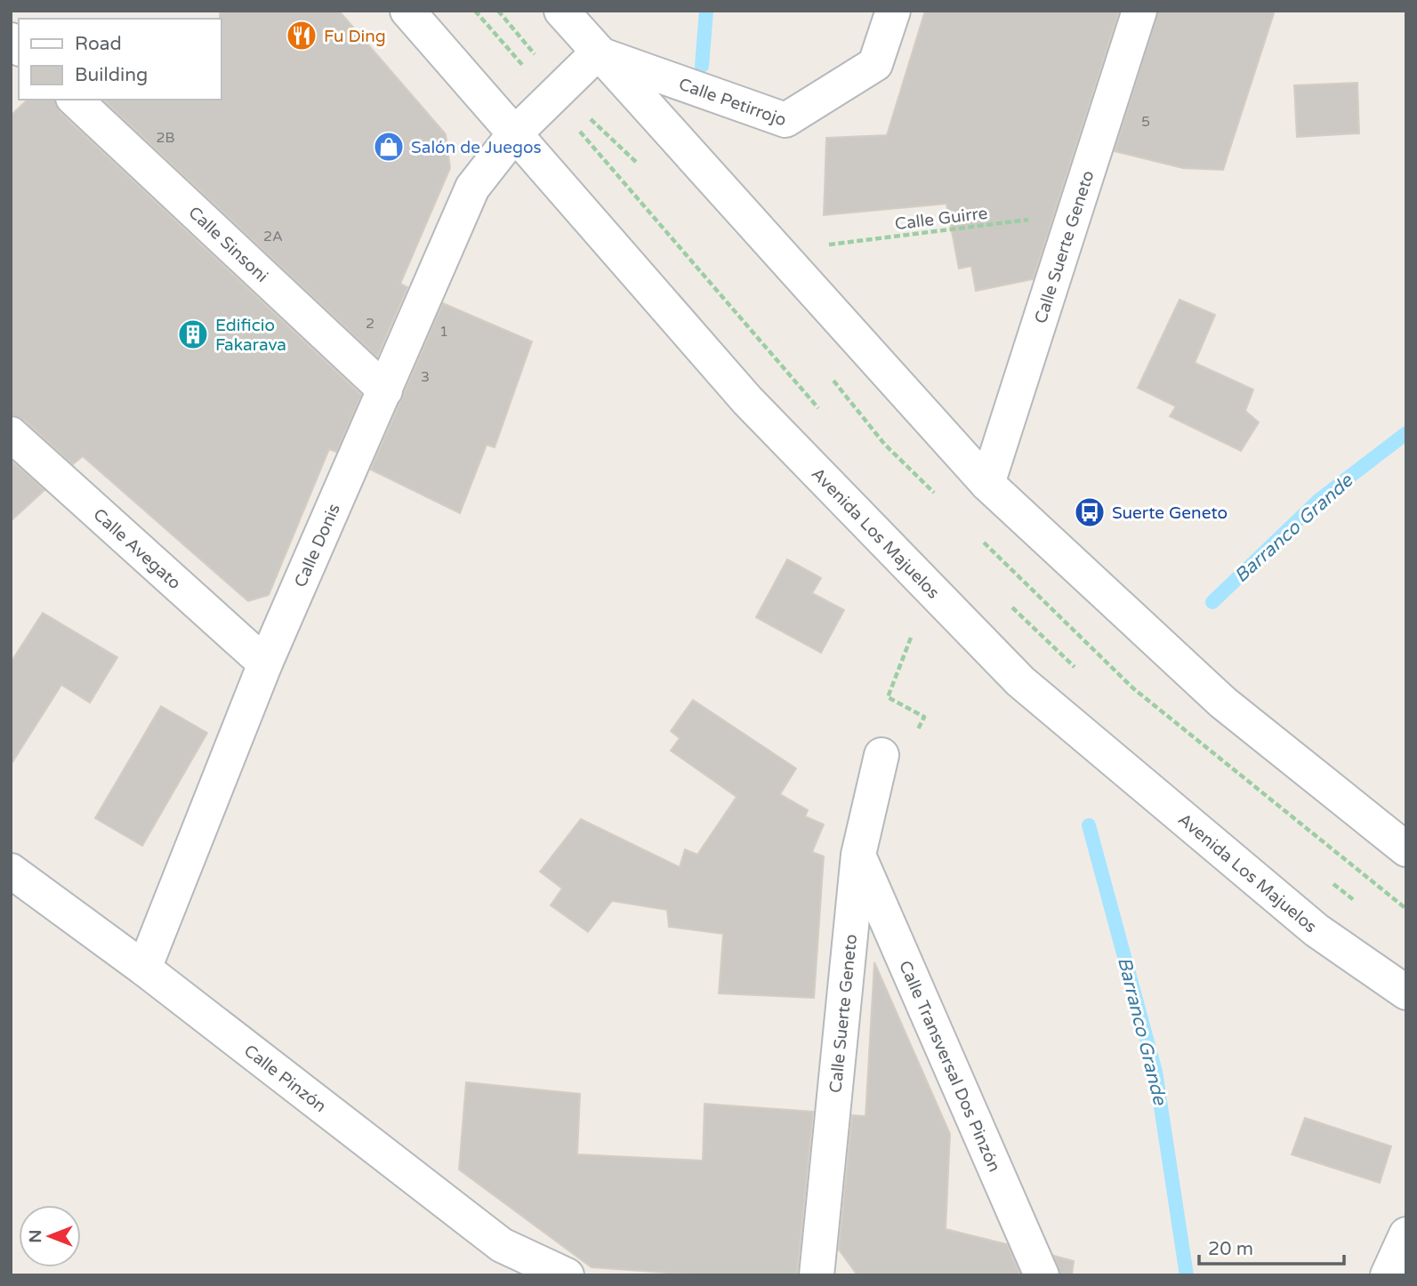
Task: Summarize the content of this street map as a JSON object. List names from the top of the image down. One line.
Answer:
{"streets":{"street":["Calle Petirrojo","Calle Sinsoni","Calle Suerte Geneto","Avenida Los Majuelos","Calle Donis","Calle Avegato","Calle Transversal Dos Pinzón","Calle Pinzón"],"path":["Calle Guirre"]},"crossings":[["Calle Petirrojo","Calle Donis"],["Calle Sinsoni","Calle Donis"],["Calle Suerte Geneto","Calle Transversal Dos Pinzón"],["Avenida Los Majuelos","Calle Donis"],["Calle Donis","Calle Avegato"],["Calle Donis","Calle Pinzón"]],"water":["Barranco Grande"],"places":{"restaurant":["Fu Ding"],"shop":["Salón de Juegos"],"building":["Edificio Fakarava"],"bus stop":["Suerte Geneto"]},"house_numbers":["5","2B","2A","2","1","3"],"legend":["Road","Building"],"scale_bar":"20 m","north":"left"}
